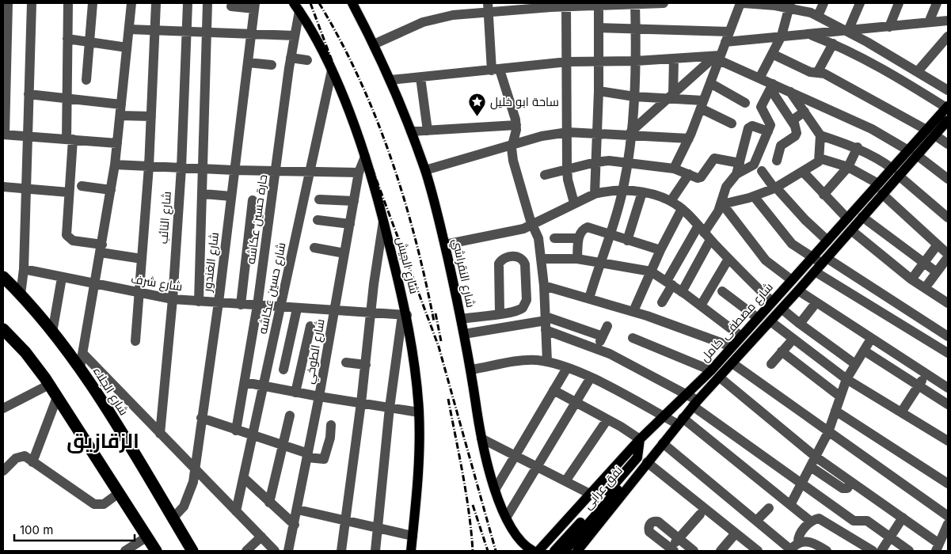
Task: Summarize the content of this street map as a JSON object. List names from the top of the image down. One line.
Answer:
{"streets":{"highway":["شارع الجلاء"],"main road":["شارع الجيش","شارع النقراشي","شارع مصطفى كامل","نفق عرابى"],"street":["شارع النائب","حارة حسين عكاشه","شارع الغندور","شارع شرف","شارع حسين عكاشه","شارع الطوخي"]},"crossings":[["شارع النائب","شارع شرف"],["حارة حسين عكاشه","شارع الجيش"],["حارة حسين عكاشه","شارع شرف"],["شارع الغندور","شارع شرف"],["شارع الغندور","شارع الجلاء"],["شارع الجيش","شارع شرف"],["شارع الجيش","شارع حسين عكاشه"],["شارع الجيش","شارع الطوخي"],["شارع شرف","شارع حسين عكاشه"],["شارع شرف","شارع الطوخي"],["شارع مصطفى كامل","نفق عرابى"]],"districts":["الزقازيق"],"places":{"place":["ساحة ابو خليل"]},"scale_bar":"100 m"}
